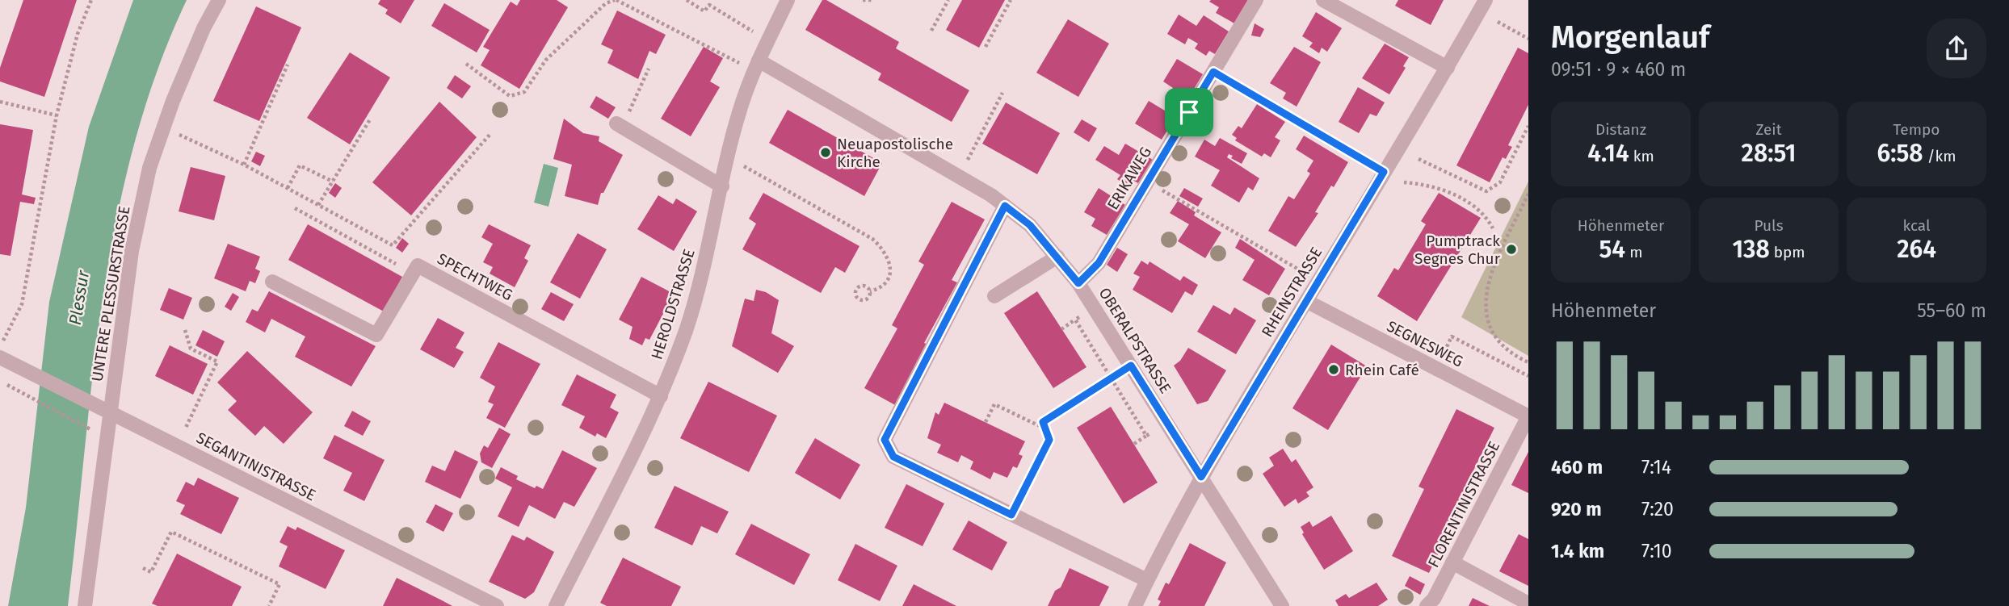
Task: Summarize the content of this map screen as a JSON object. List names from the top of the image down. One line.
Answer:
{"streets":{"street":["ERIKAWEG","SPECHTWEG","RHEINSTRASSE","UNTERE PLESSURSTRASSE","HEROLDSTRASSE","OBERALPSTRASSE","SEGNESWEG","SEGANTINISTRASSE","FLORENTINISTRASSE"]},"crossings":[["ERIKAWEG","OBERALPSTRASSE"],["SPECHTWEG","HEROLDSTRASSE"],["RHEINSTRASSE","OBERALPSTRASSE"],["RHEINSTRASSE","SEGNESWEG"],["UNTERE PLESSURSTRASSE","SEGANTINISTRASSE"],["HEROLDSTRASSE","OBERALPSTRASSE"],["SEGNESWEG","FLORENTINISTRASSE"]],"water":["Plessur"],"places":["Neuapostolische Kirche","Pumptrack Segnes Chur","Rhein Café"],"page":{"heading":["Morgenlauf","09:51 · 9 × 460 m"],"stats":[["Distanz","4.14 km"],["Zeit","28:51"],["Tempo","6:58 /km"],["Höhenmeter","54 m"],["Puls","138 bpm"],["kcal","264"]],"chart":["Höhenmeter","55–60 m"],"list":[{"name":"460 m","note":"7:14"},{"name":"920 m","note":"7:20"},{"name":"1.4 km","note":"7:10"}]}}
